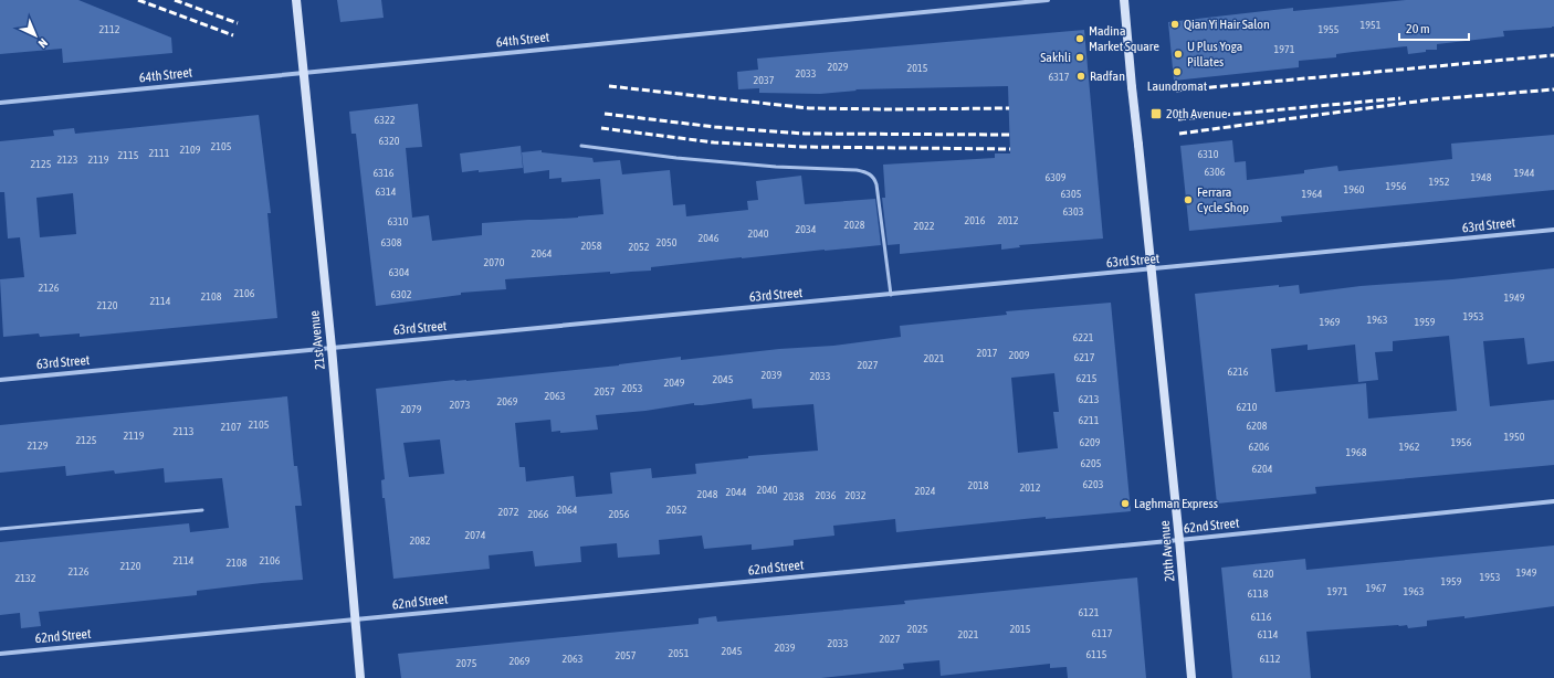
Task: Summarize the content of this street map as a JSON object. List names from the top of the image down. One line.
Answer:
{"streets":{"street":["64th Street","63rd Street","21st Avenue","62nd Street","20th Avenue"]},"crossings":[["64th Street","21st Avenue"],["63rd Street","21st Avenue"],["63rd Street","20th Avenue"],["21st Avenue","62nd Street"],["62nd Street","20th Avenue"]],"places":{"other":["Qian Yi Hair Salon","Madina Market Square","U Plus Yoga Pillates","Sakhli","Laundromat","Radfan","Ferrara Cycle Shop","Laghman Express"],"transit":["20th Avenue"]},"house_numbers":["1951","2112","1955","1971","2029","2015","2033","6317","2037","6322","6320","2105","2109","2111","6310","2115","2123","2119","2125","6306","6316","1944","6309","1948","1952","1956","1960","6314","6305","1964","6303","2016","2012","6310","2028","2022","2034","2040","2046","6308","2050","2058","2052","2064","2070","6304","2126","2106","6302","2108","1949","2114","2120","1953","1963","1969","1959","6221","2017","2009","6217","2021","2027","6216","2039","2033","6215","2045","2049","2053","2057","2063","6213","2069","2073","6210","2079","6211","2105","6208","2107","2113","2119","1950","2125","6209","1956","2129","6206","1962","1968","6205","6204","6203","2018","2012","2040","2024","2044","2048","2036","2032","2038","2064","2052","2072","2066","2056","2074","2082","2114","2106","2108","2120","2126","1949","6120","1953","2132","1959","1967","1971","1963","6118","6121","6116","2025","2015","6117","2021","6114","2027","2033","2039","2045","2051","6115","2057","2063","6112","2069","2075"],"scale_bar":"20 m","north":"bottom right"}
